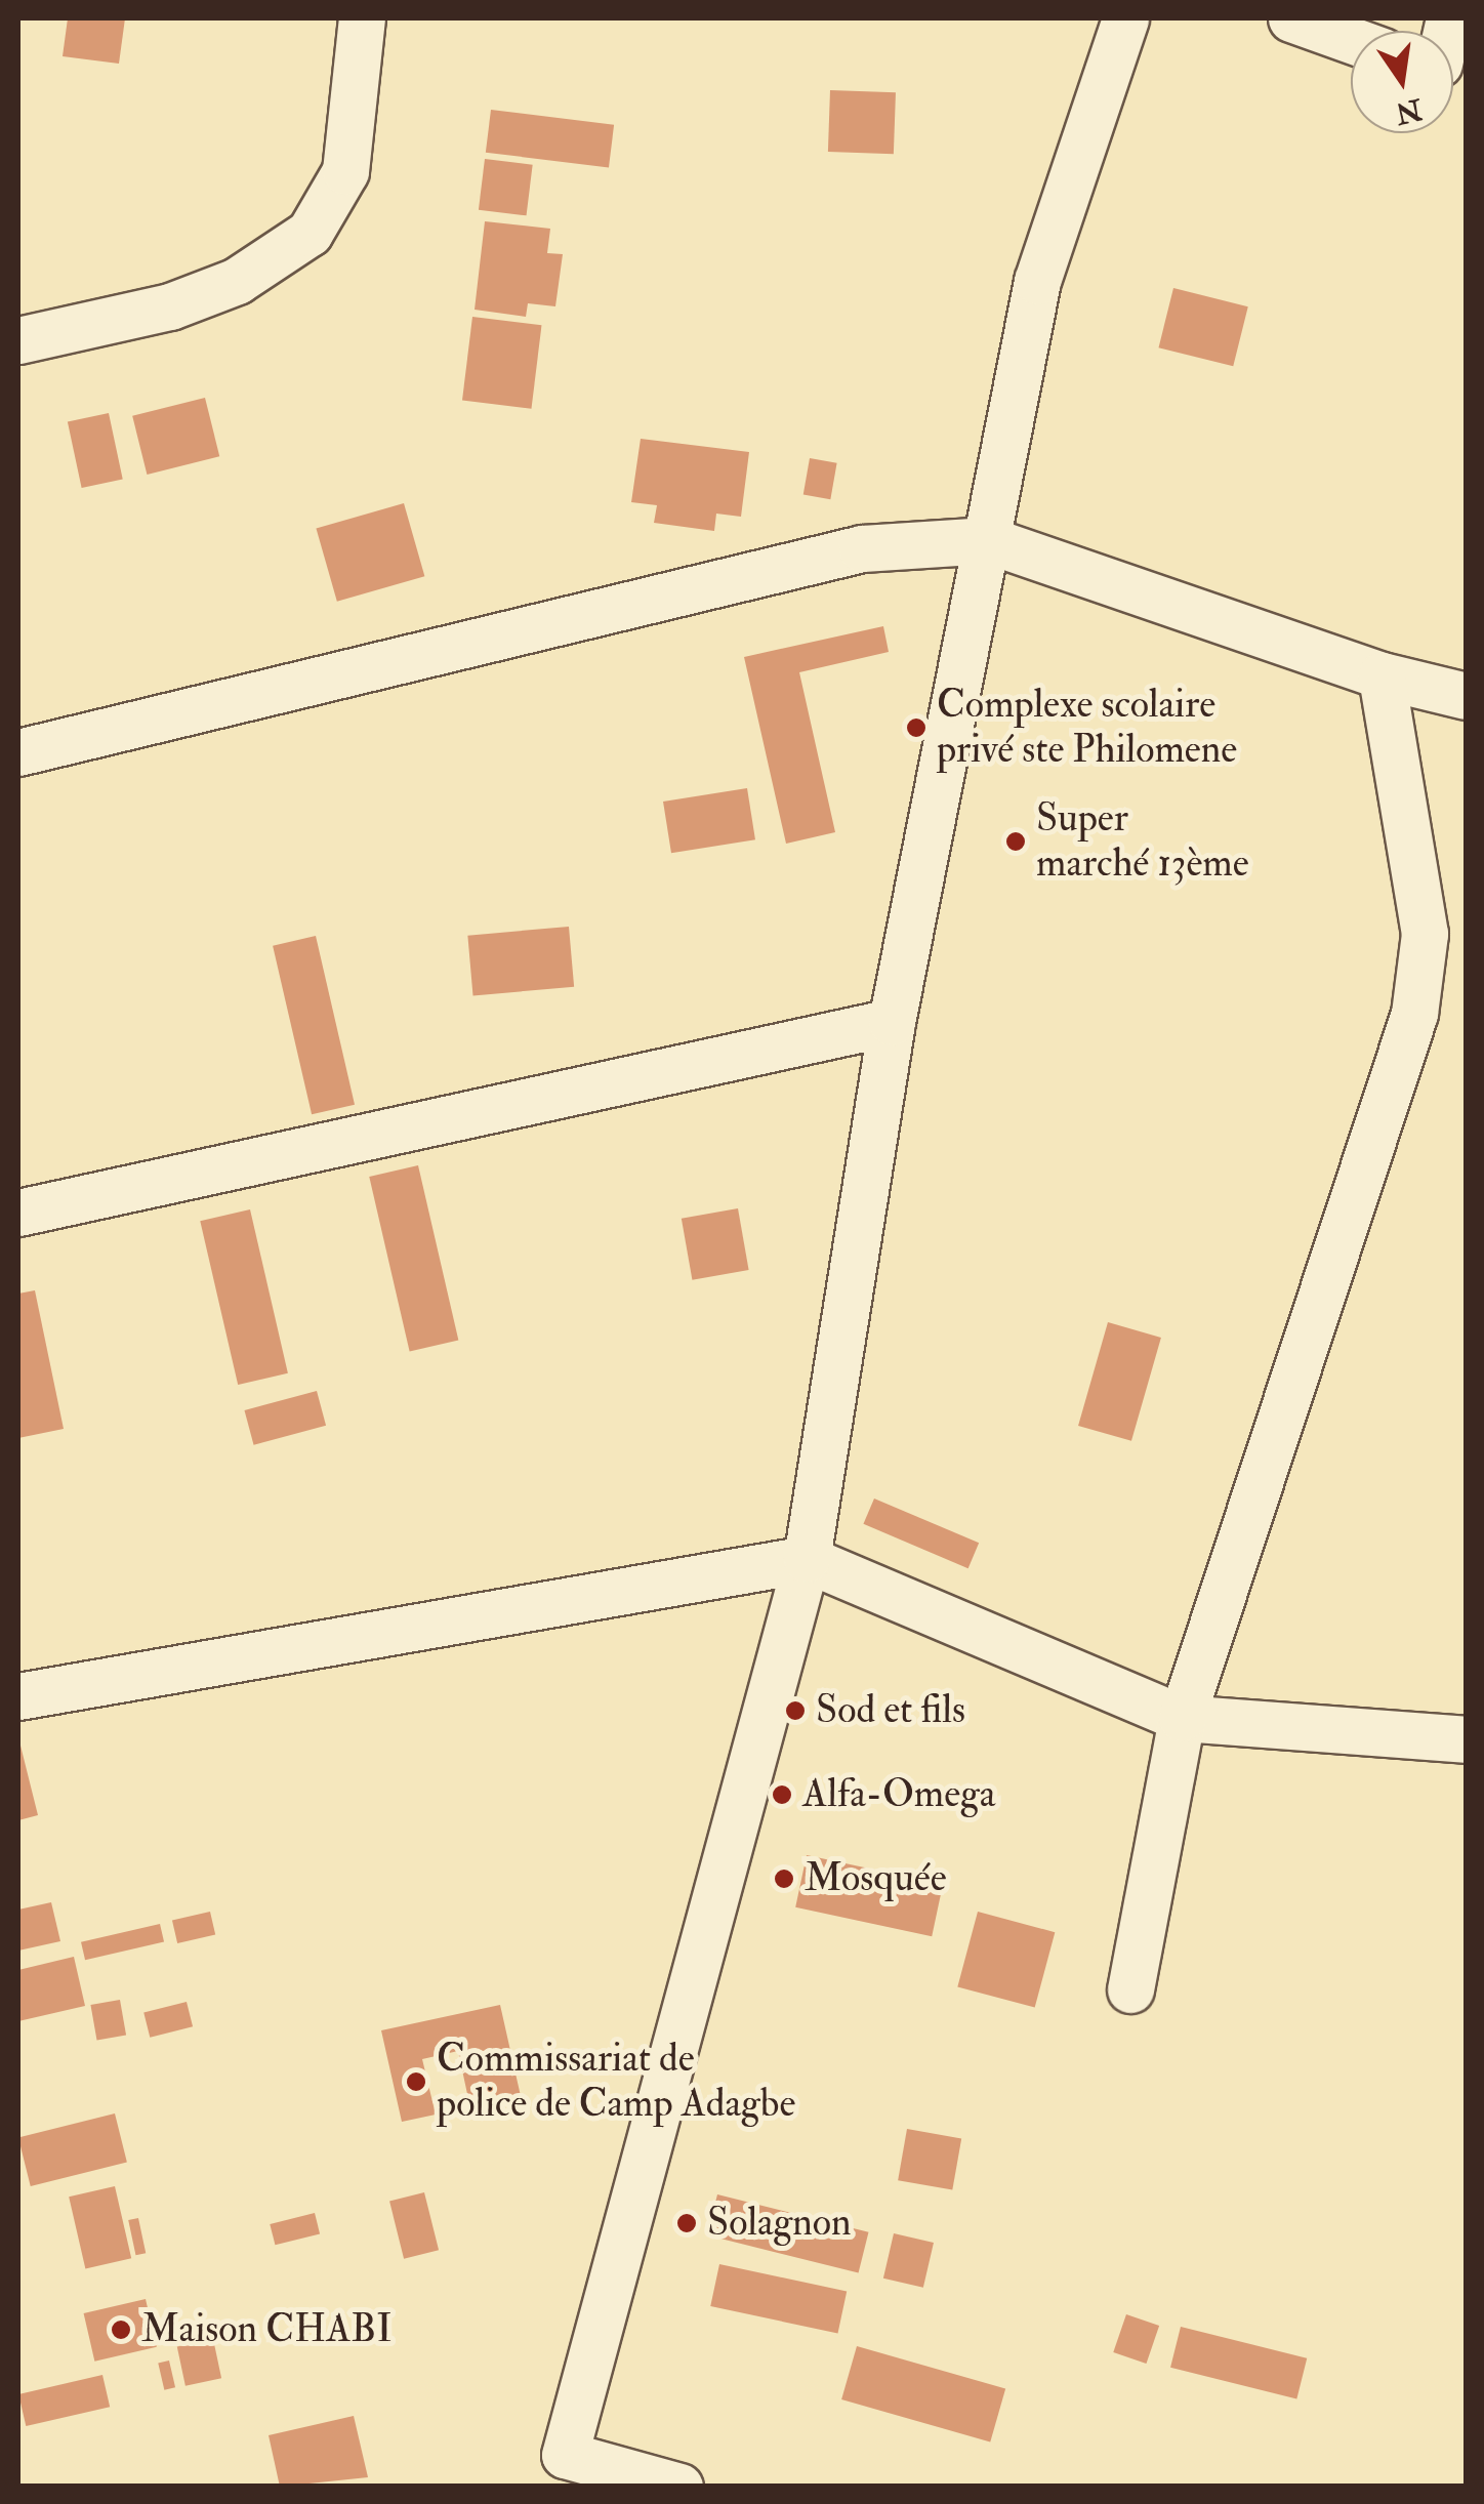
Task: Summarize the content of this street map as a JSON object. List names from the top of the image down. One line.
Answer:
{"places":["Complexe scolaire privé ste Philomene","Super marché 13ème","Sod et fils","Alfa-Omega","Mosquée","Commissariat de police de Camp Adagbe","Solagnon","Maison CHABI"],"north":"bottom"}
